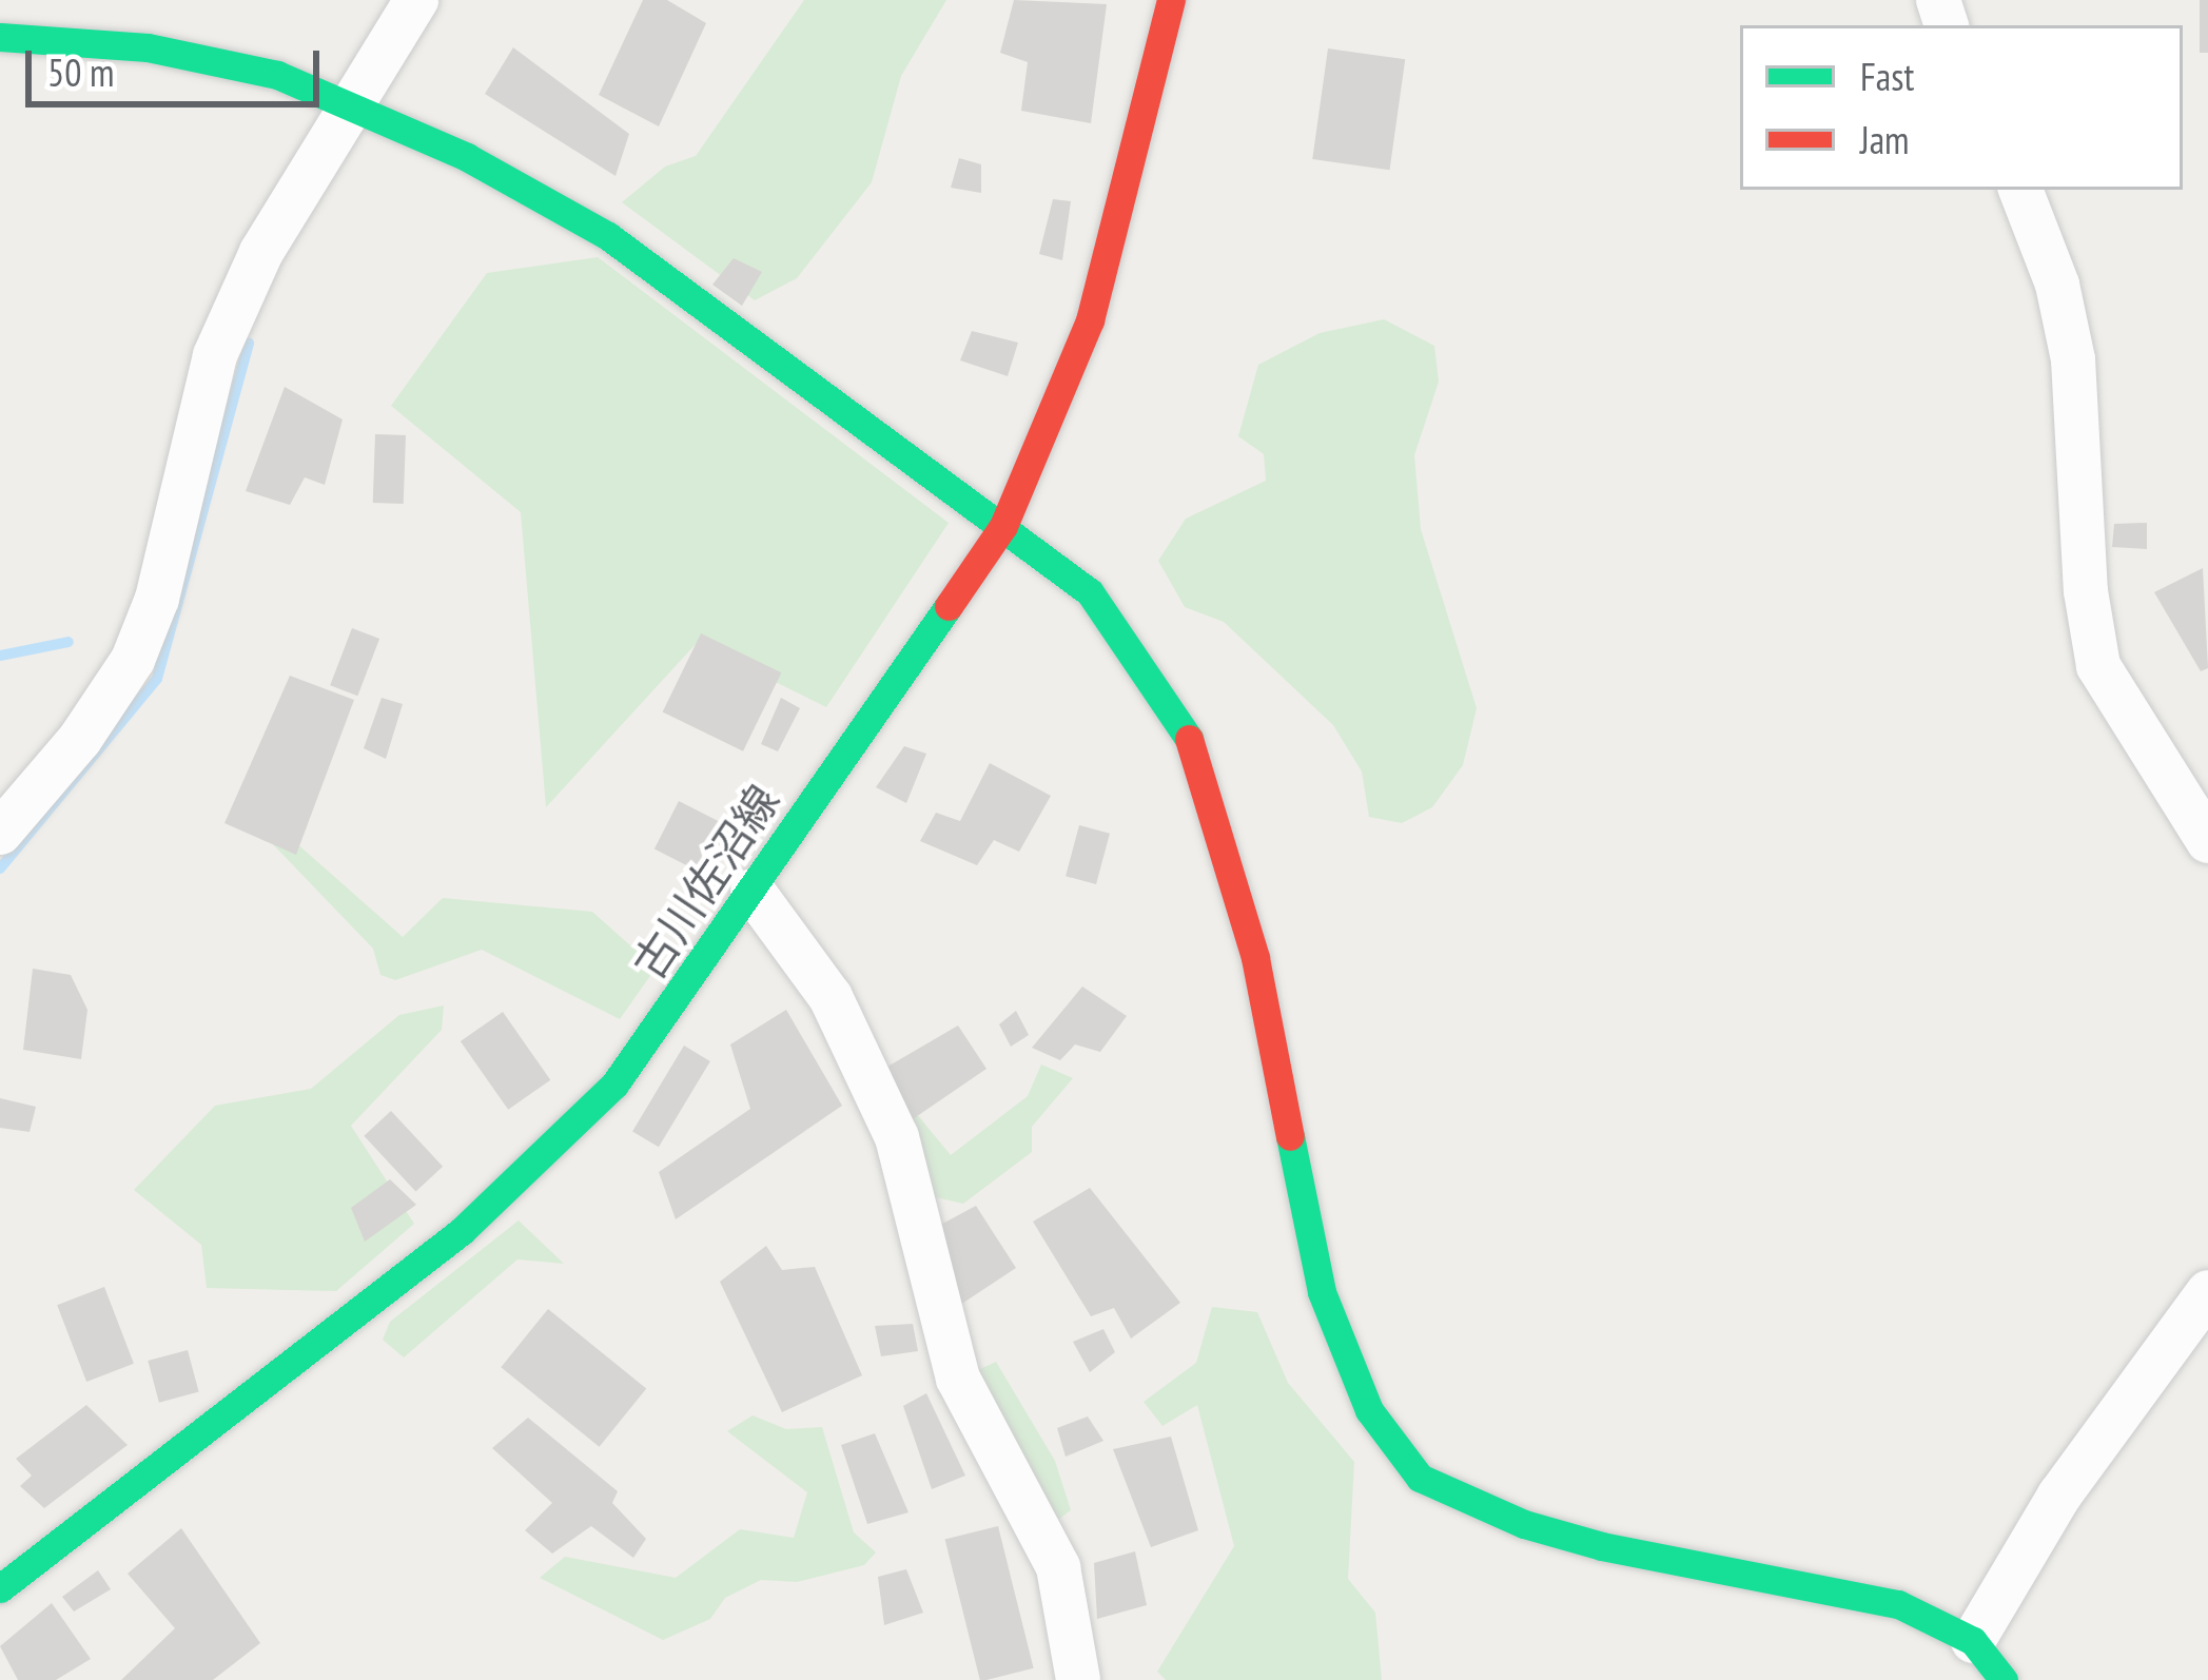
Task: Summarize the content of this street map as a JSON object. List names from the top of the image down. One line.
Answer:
{"streets":{"street":["古川佐沼線"]},"legend":["Fast","Jam"],"scale_bar":"50 m"}
